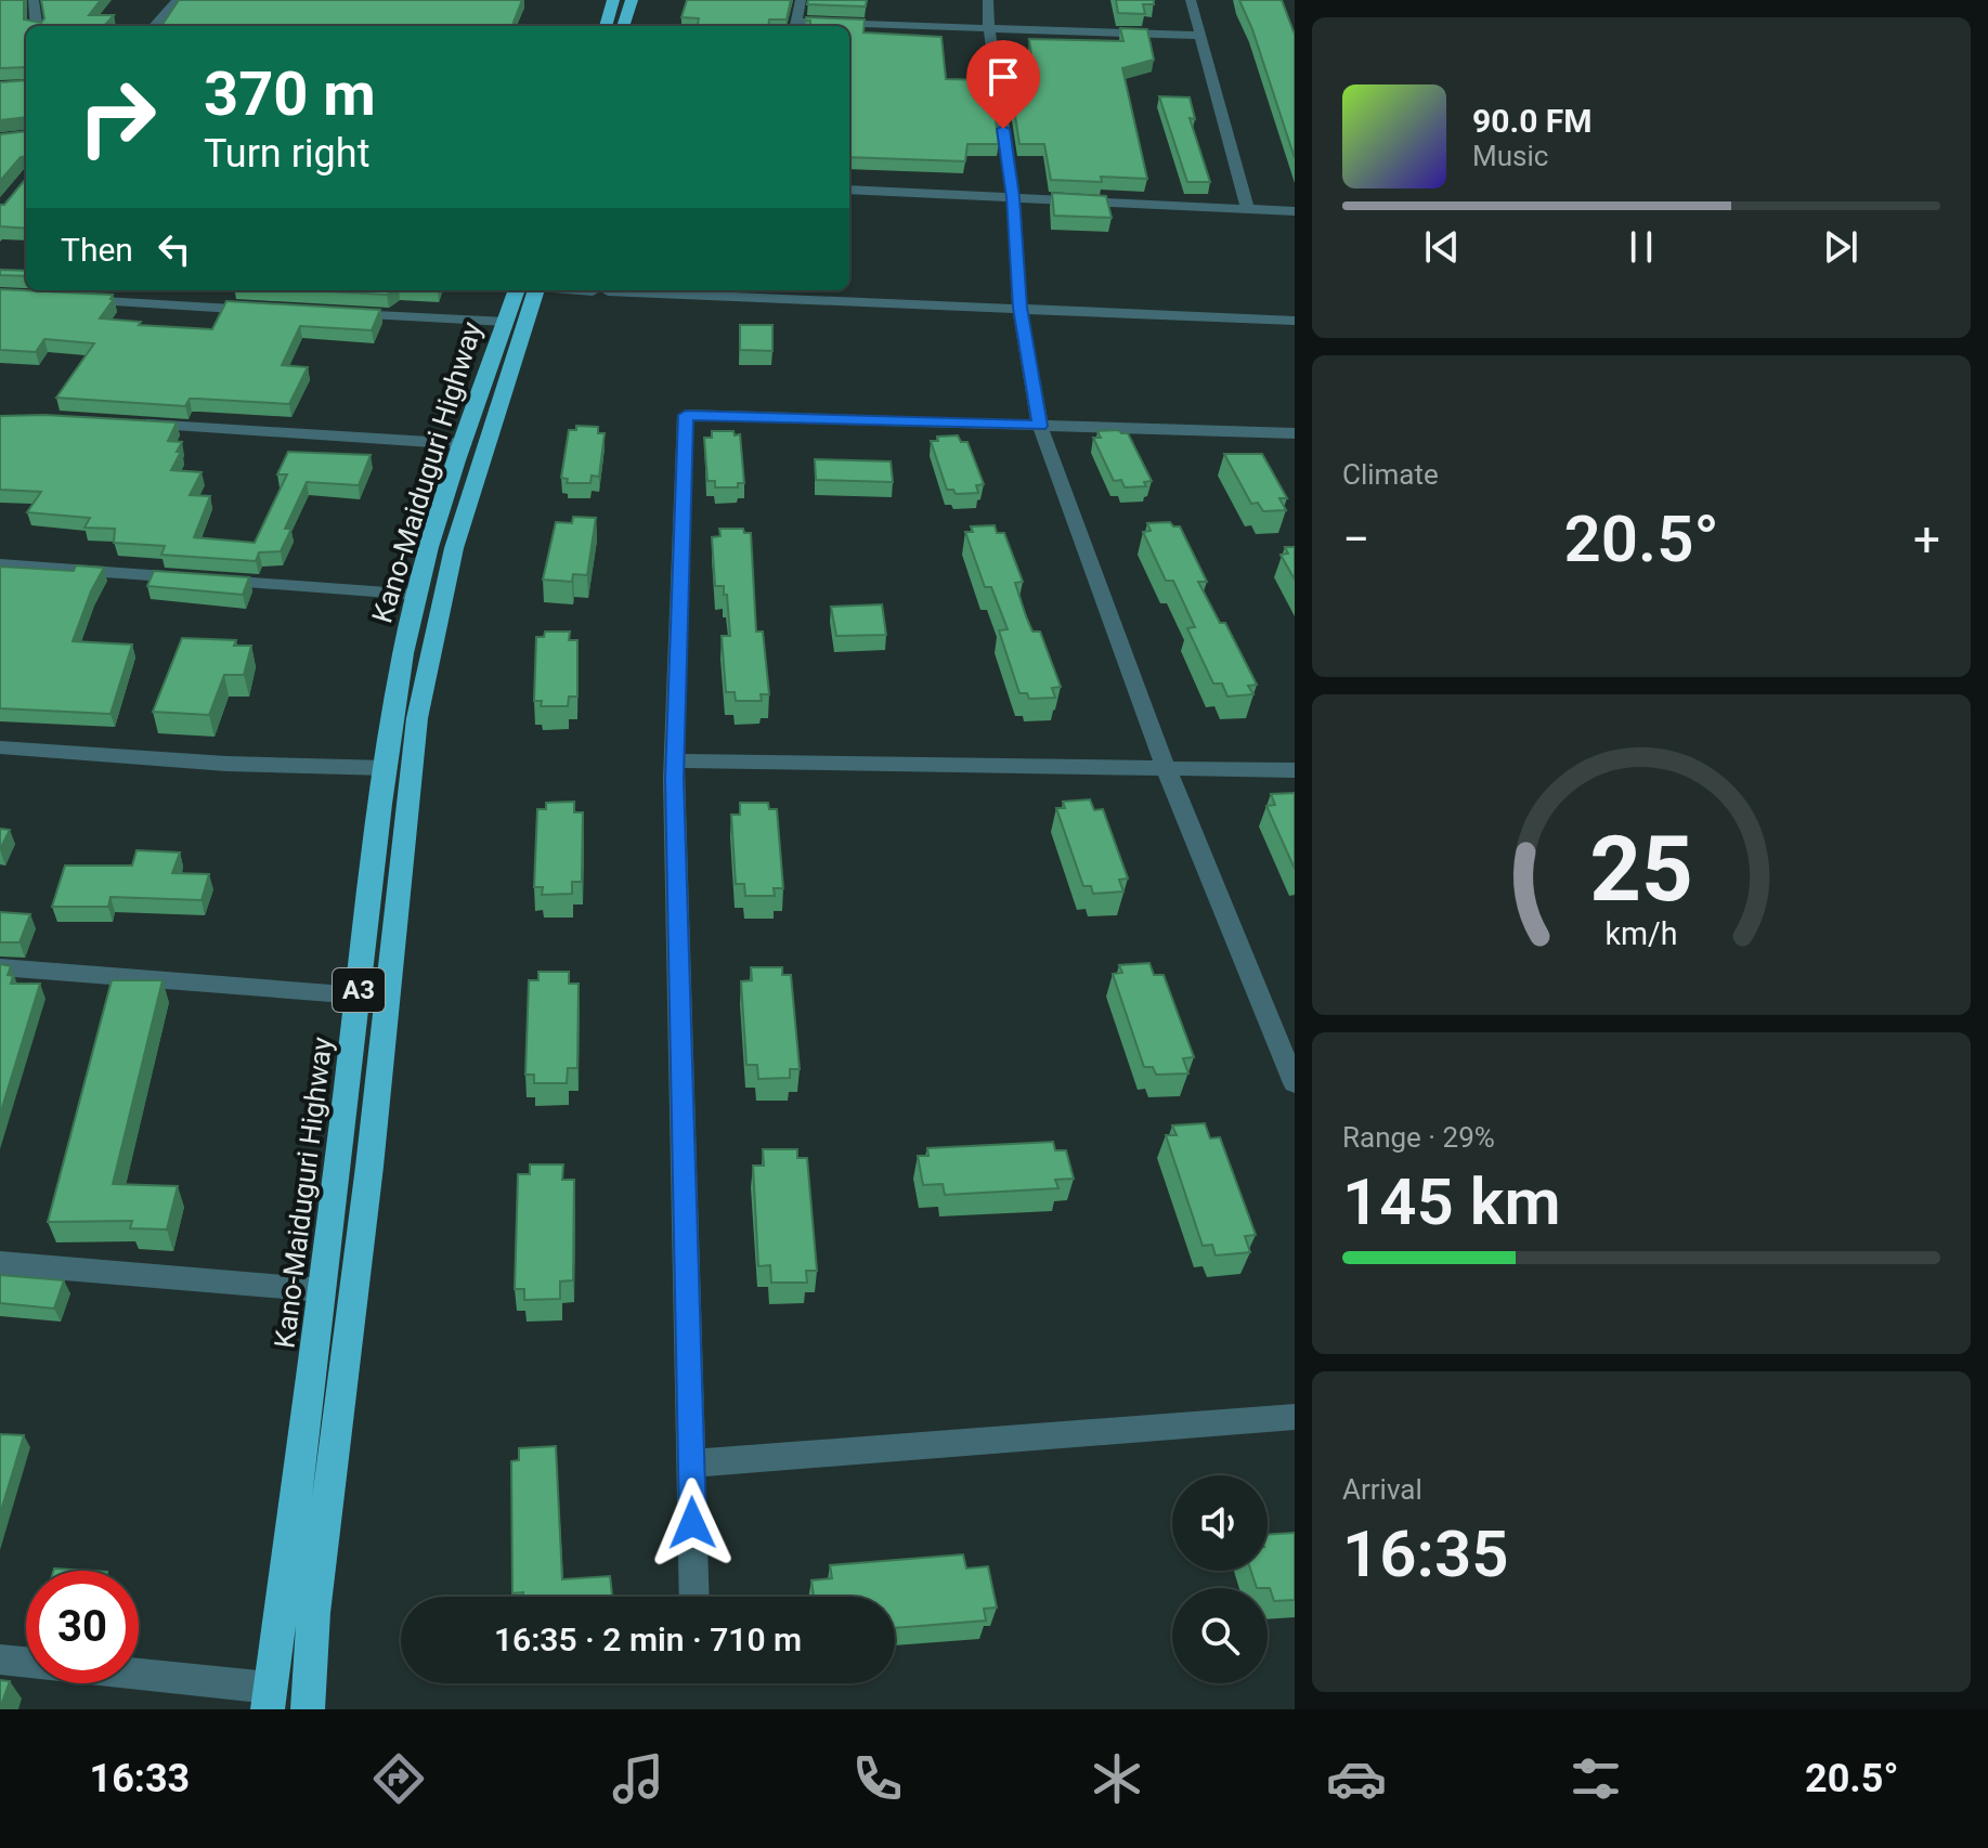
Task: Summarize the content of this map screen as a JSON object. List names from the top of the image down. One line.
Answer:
{"streets":{"highway":["Kano-Maiduguri Highway","A3"]},"page":{"turn":["370 m","Turn right"],"song":["90.0 FM","Music"],"then":"Then","tile":["Climate",["Range · 29%","145 km"],["Arrival","16:35"]],"heat":["−","20.5°","+"],"limit":"30","trip":"16:35 · 2 min · 710 m","tabs":["16:33","20.5°"],"gauge":["25","km/h"]}}
